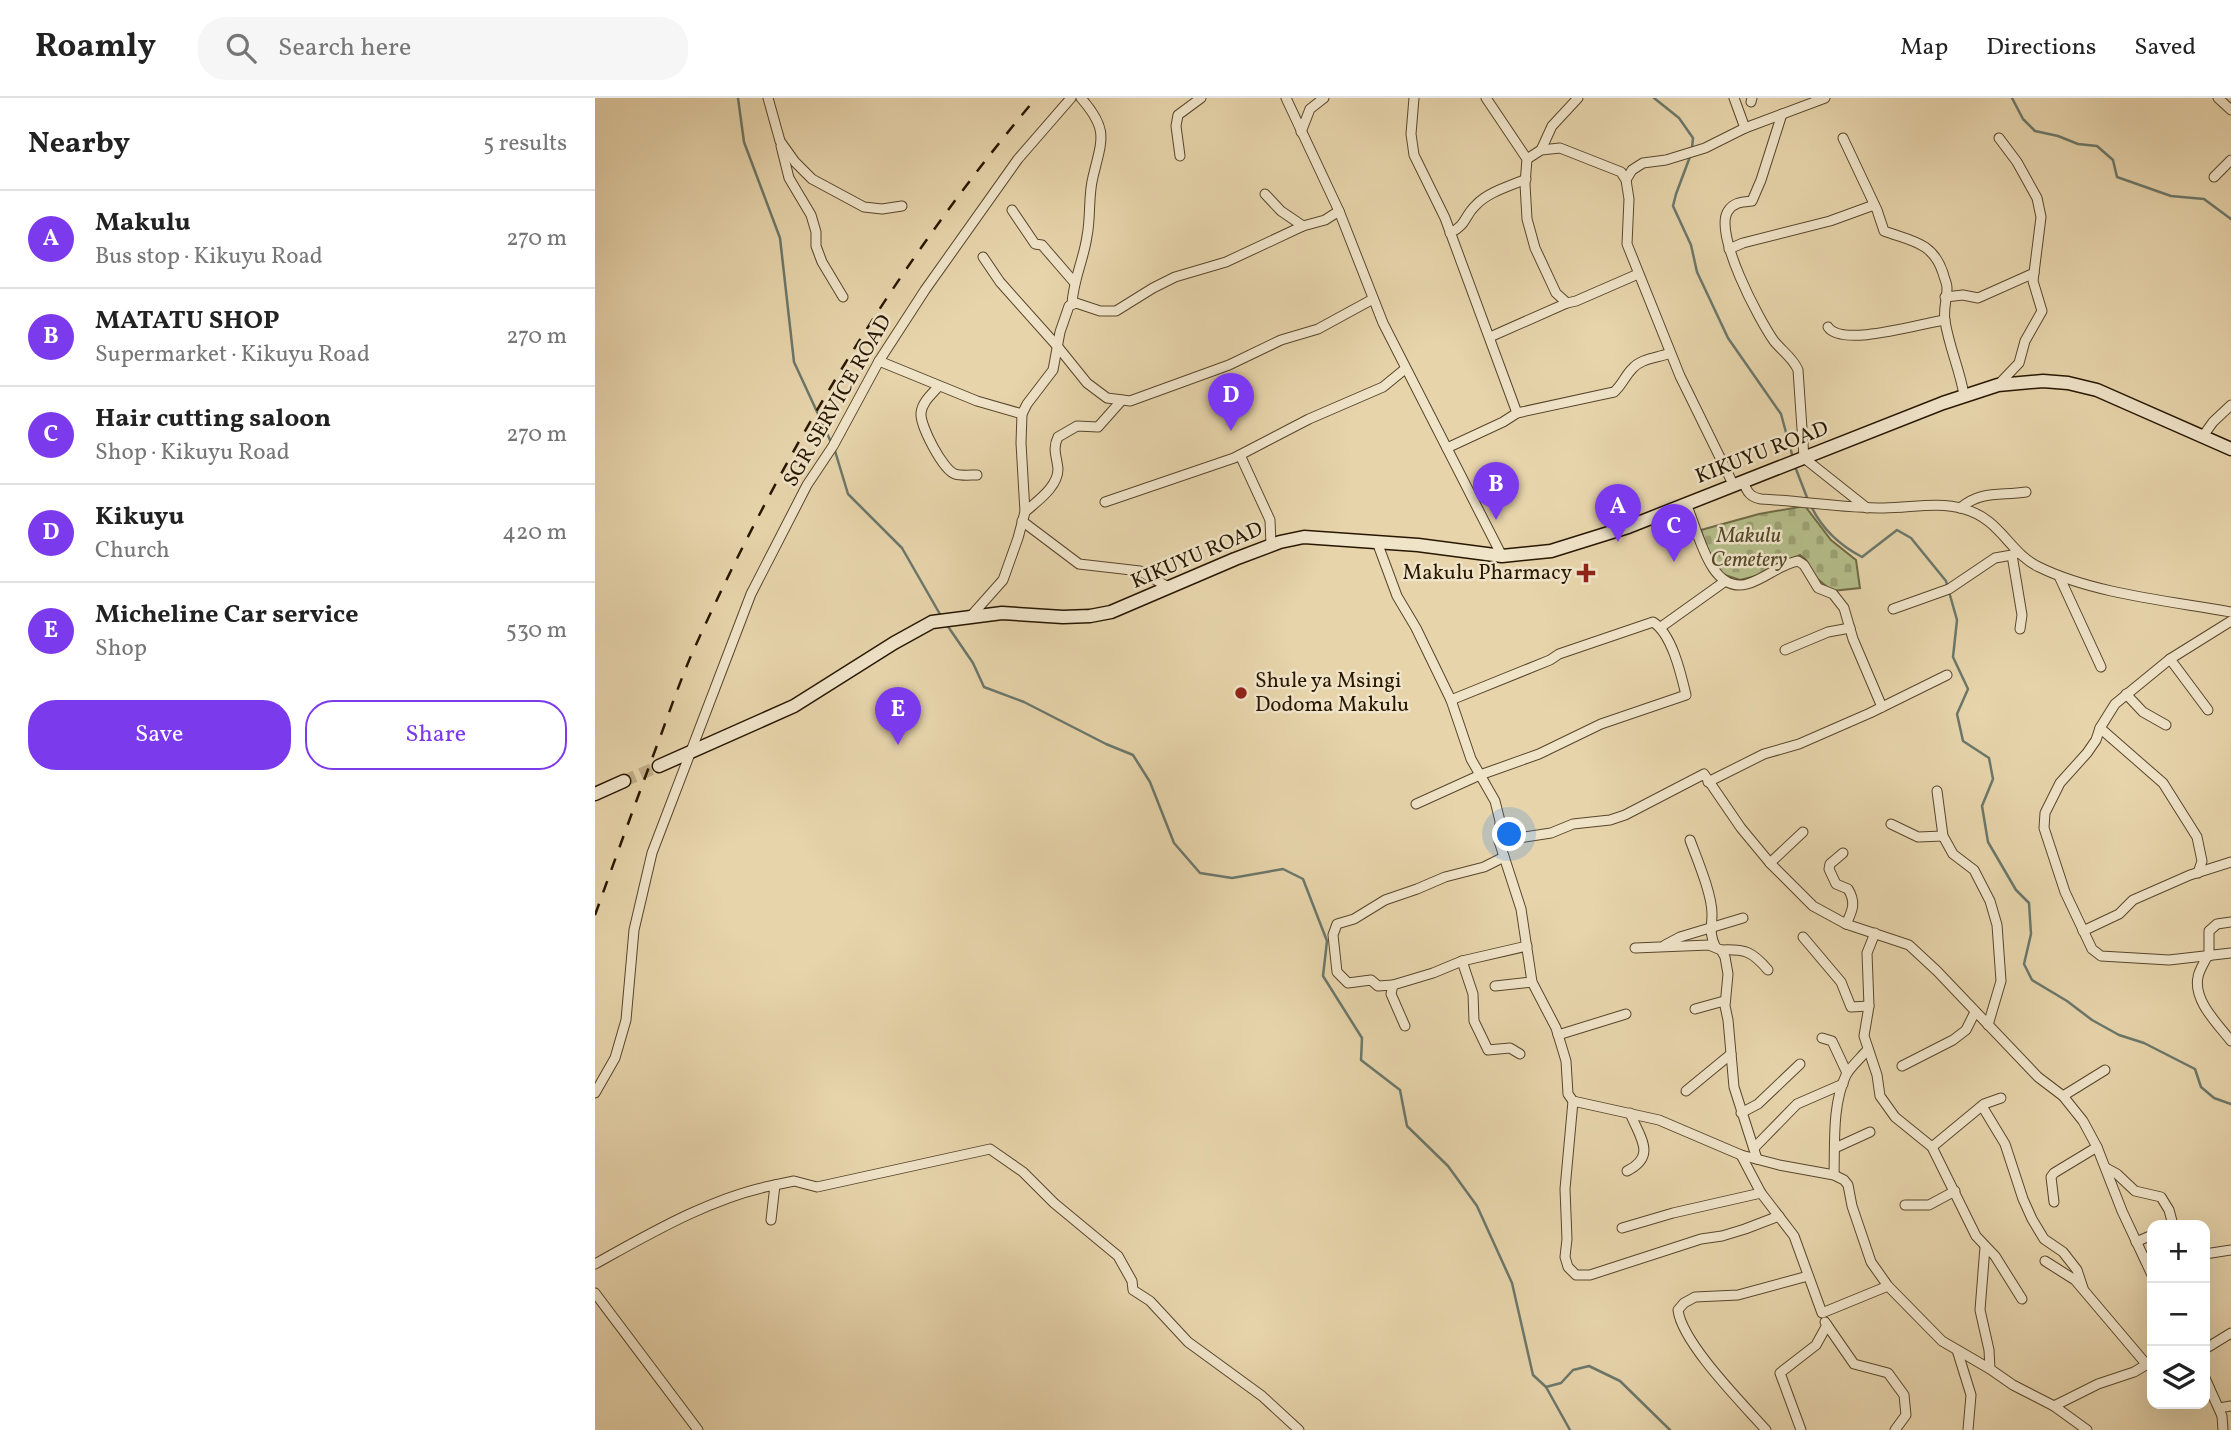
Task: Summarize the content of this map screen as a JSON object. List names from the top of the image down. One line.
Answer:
{"streets":{"main road":["KIKUYU ROAD"],"street":["SGR SERVICE ROAD"]},"crossings":[["SGR SERVICE ROAD","KIKUYU ROAD"]],"parks":["Makulu Cemetery"],"places":{"health":["Makulu Pharmacy"],"other":["Shule ya Msingi Dodoma Makulu"]},"page":{"header":"Roamly","search":"Search here","nav":["Map","Directions","Saved"],"heading":["Nearby","5 results"],"list":[{"mark":"A","name":"Makulu","note":"Bus stop · Kikuyu Road","value":"270 m"},{"mark":"B","name":"MATATU SHOP","note":"Supermarket · Kikuyu Road","value":"270 m"},{"mark":"C","name":"Hair cutting saloon","note":"Shop · Kikuyu Road","value":"270 m"},{"mark":"D","name":"Kikuyu","note":"Church","value":"420 m"},{"mark":"E","name":"Micheline Car service","note":"Shop","value":"530 m"}],"pins":["D","B","A","C","E"],"buttons":["Save","Share"],"map_buttons":["+","−"]}}
